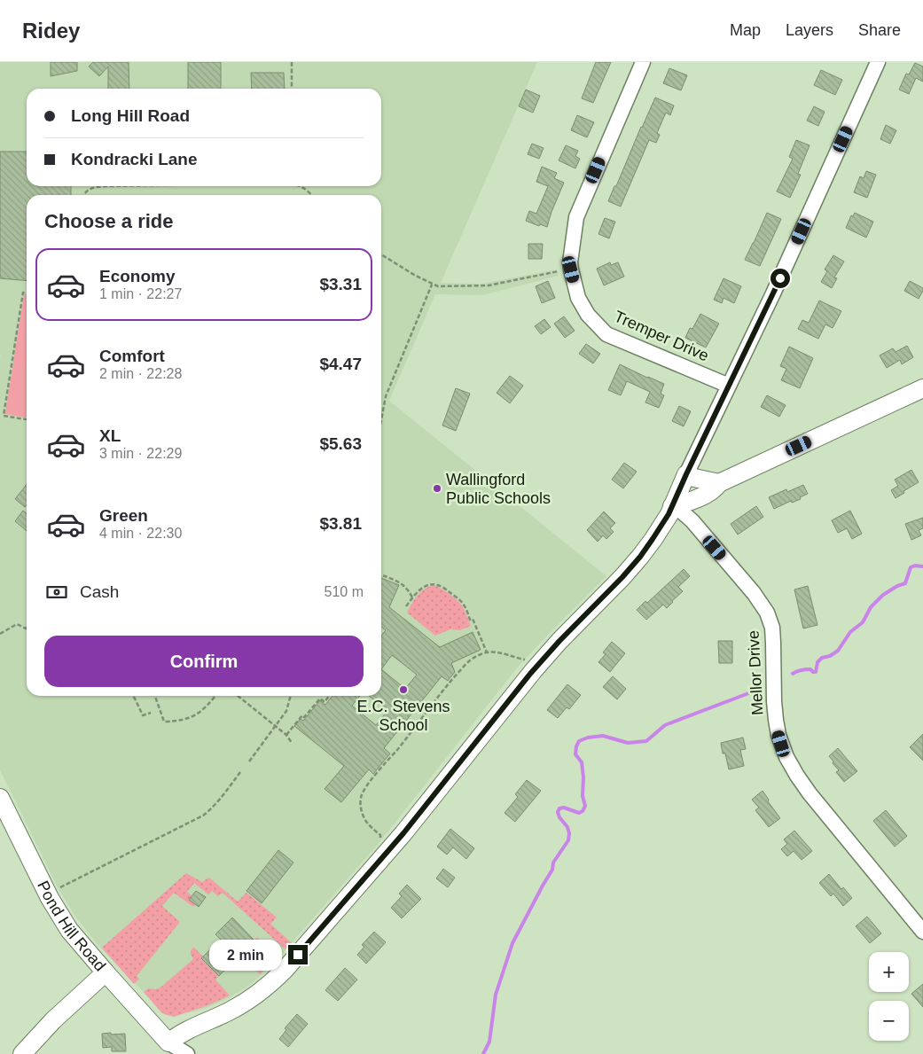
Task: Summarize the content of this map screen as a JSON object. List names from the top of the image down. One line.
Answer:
{"streets":{"main road":["Pond Hill Road"],"street":["Tremper Drive","Mellor Drive"]},"places":["Wallingford Public Schools","E.C. Stevens School"],"page":{"header":"Ridey","nav":["Map","Layers","Share"],"banner":["Long Hill Road","Kondracki Lane"],"heading":"Choose a ride","list":[{"name":"Economy","note":"1 min · 22:27","value":"$3.31"},{"name":"Comfort","note":"2 min · 22:28","value":"$4.47"},{"name":"XL","note":"3 min · 22:29","value":"$5.63"},{"name":"Green","note":"4 min · 22:30","value":"$3.81"}],"pay":["Cash","510 m"],"buttons":"Confirm","bubble":"2 min","map_buttons":["+","−"]}}
